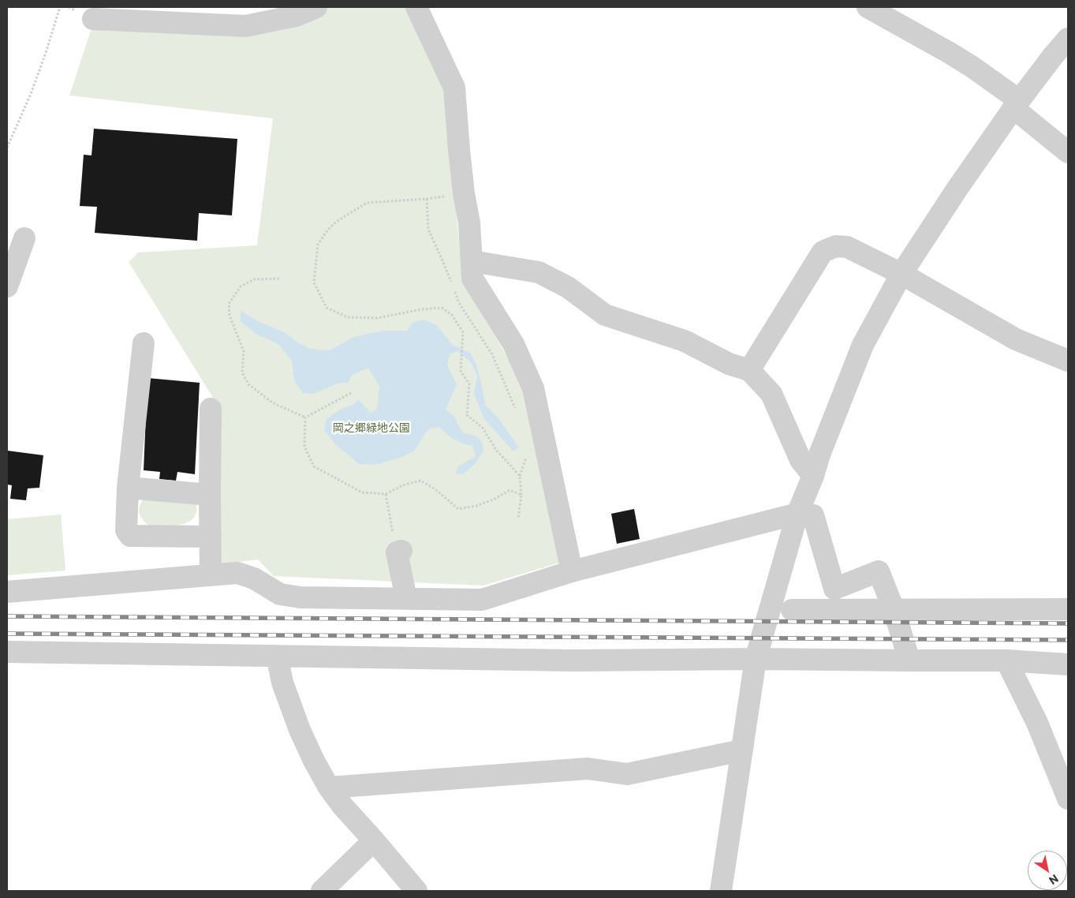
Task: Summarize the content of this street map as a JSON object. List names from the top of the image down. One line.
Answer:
{"parks":["岡之郷緑地公園"],"north":"bottom right"}
